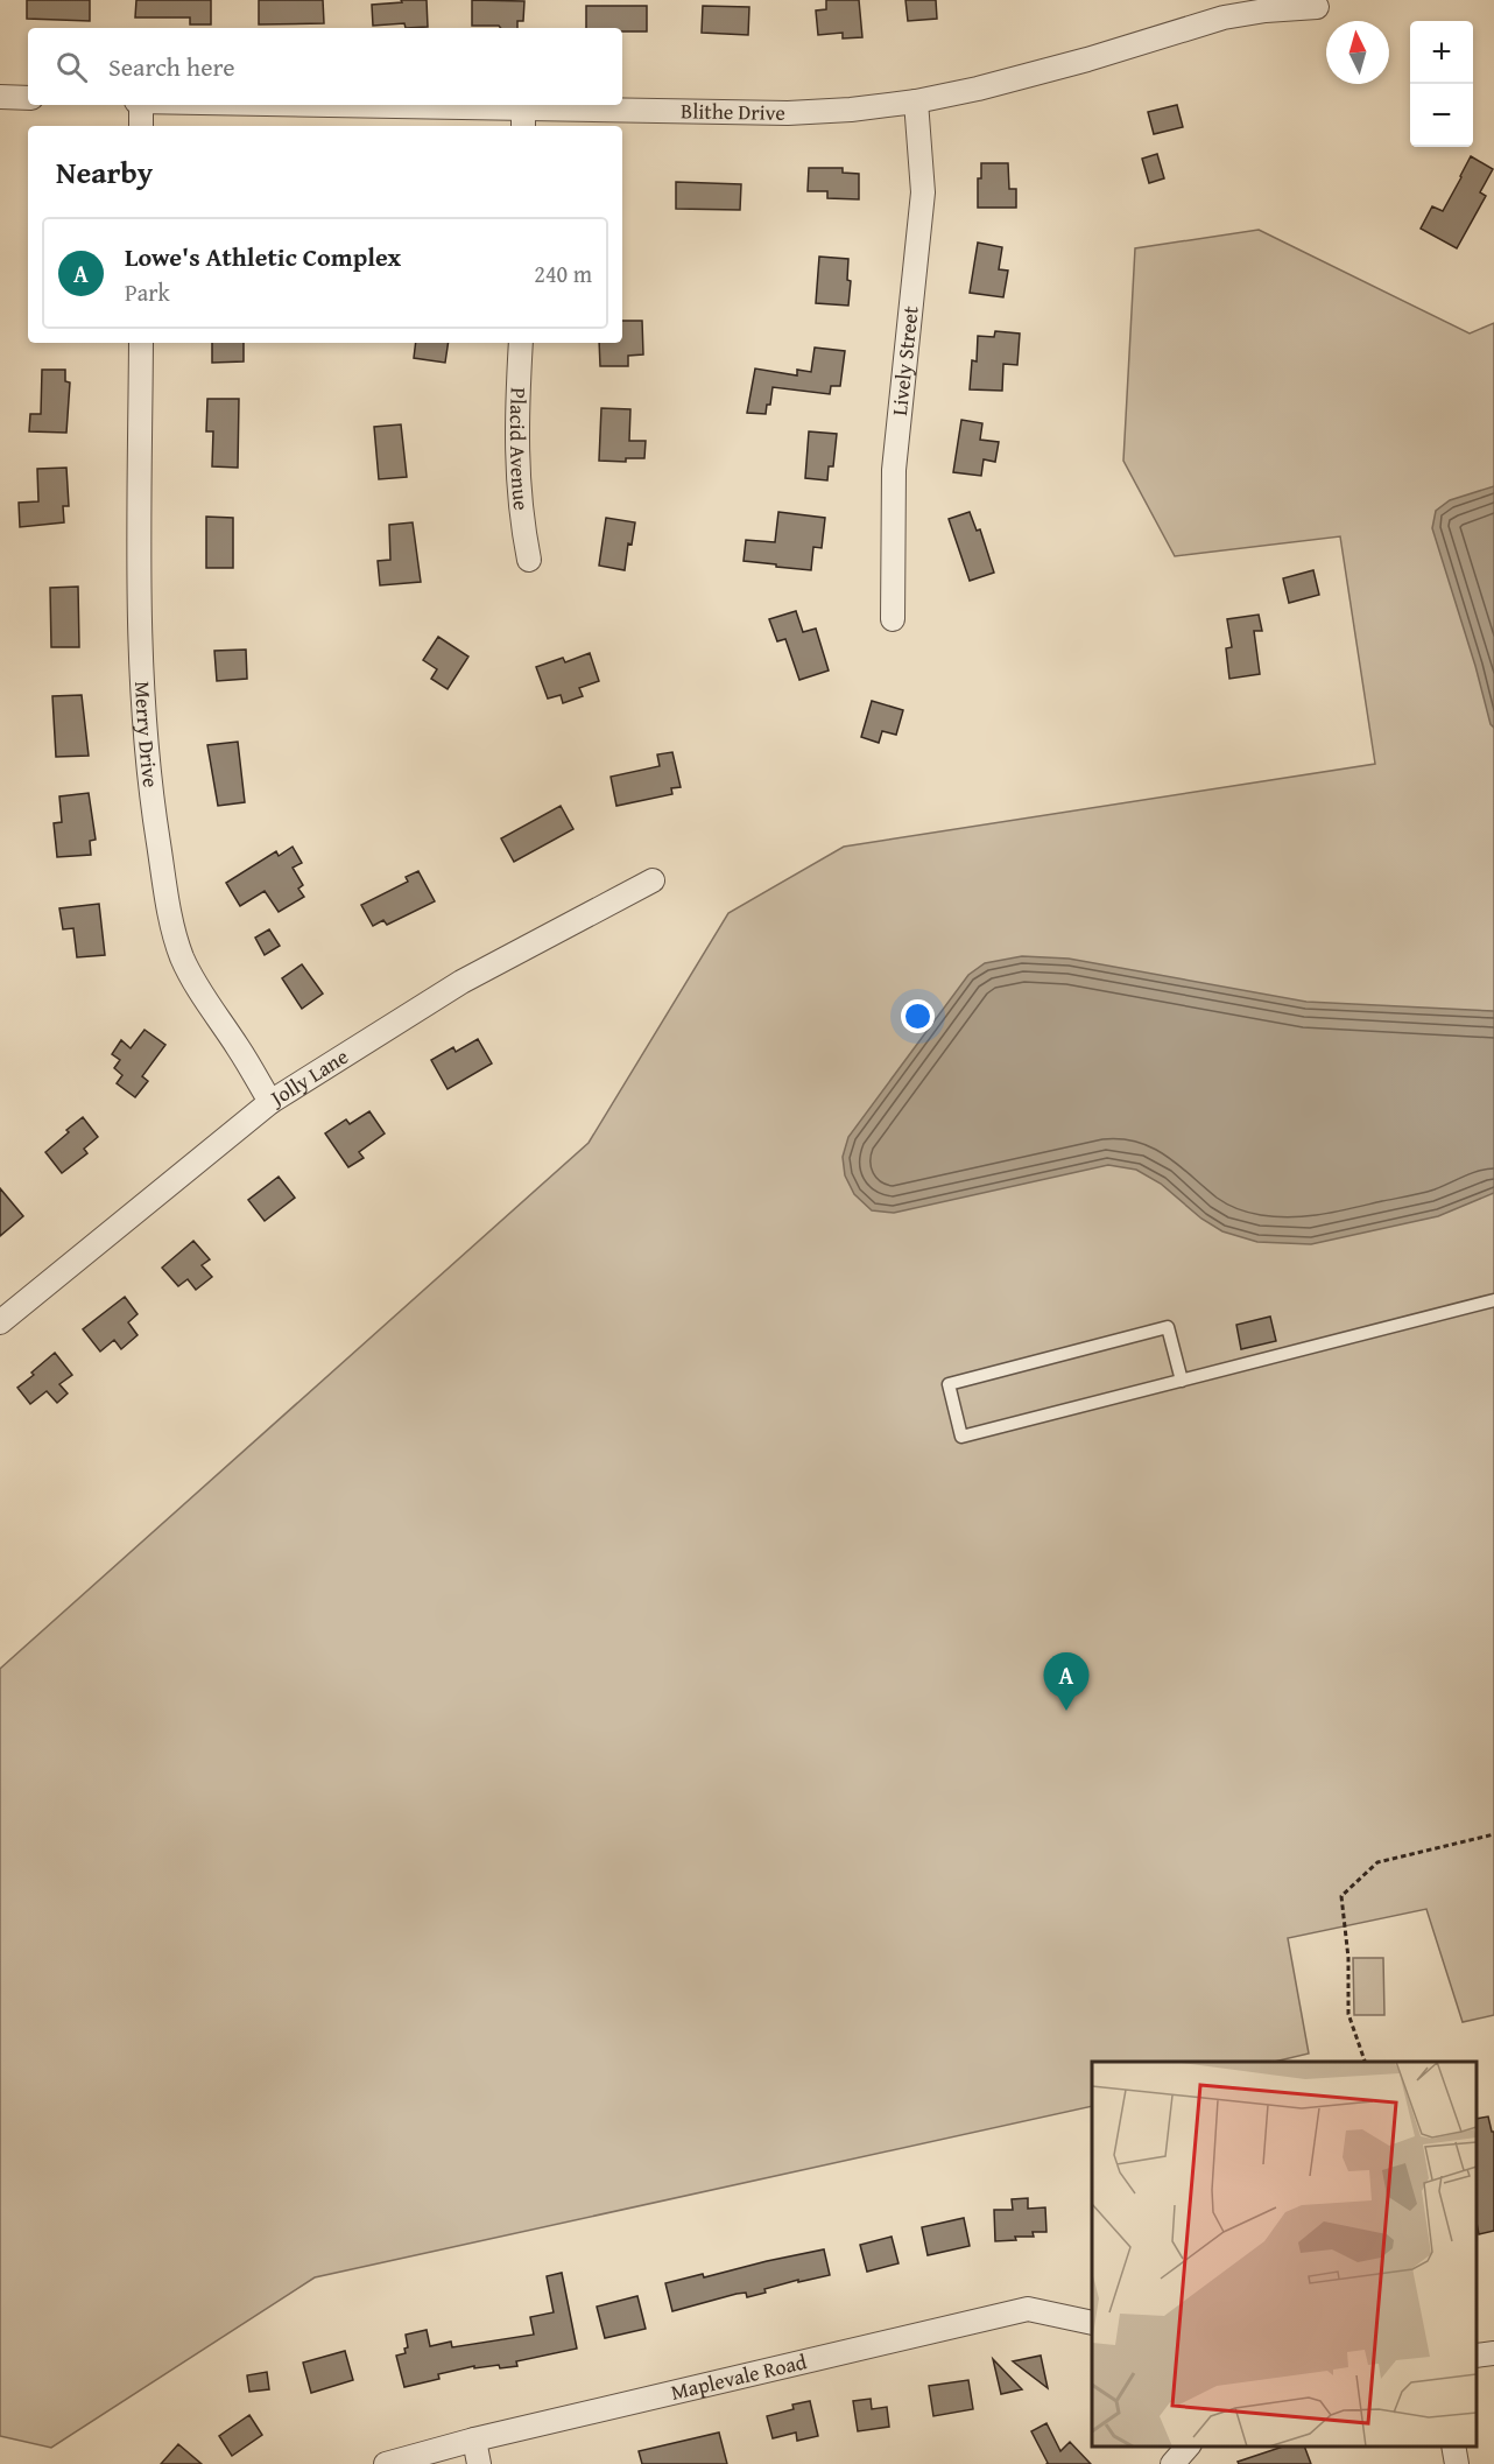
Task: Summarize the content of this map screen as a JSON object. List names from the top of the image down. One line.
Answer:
{"streets":{"street":["Blithe Drive","Lively Street","Placid Avenue","Merry Drive","Jolly Lane","Maplevale Road"]},"crossings":[["Blithe Drive","Lively Street"],["Merry Drive","Jolly Lane"]],"north":"top","page":{"map_buttons":["+","−"],"search":"Search here","heading":"Nearby","list":[{"mark":"A","name":"Lowe's Athletic Complex","note":"Park","value":"240 m"}],"pins":"A"}}
